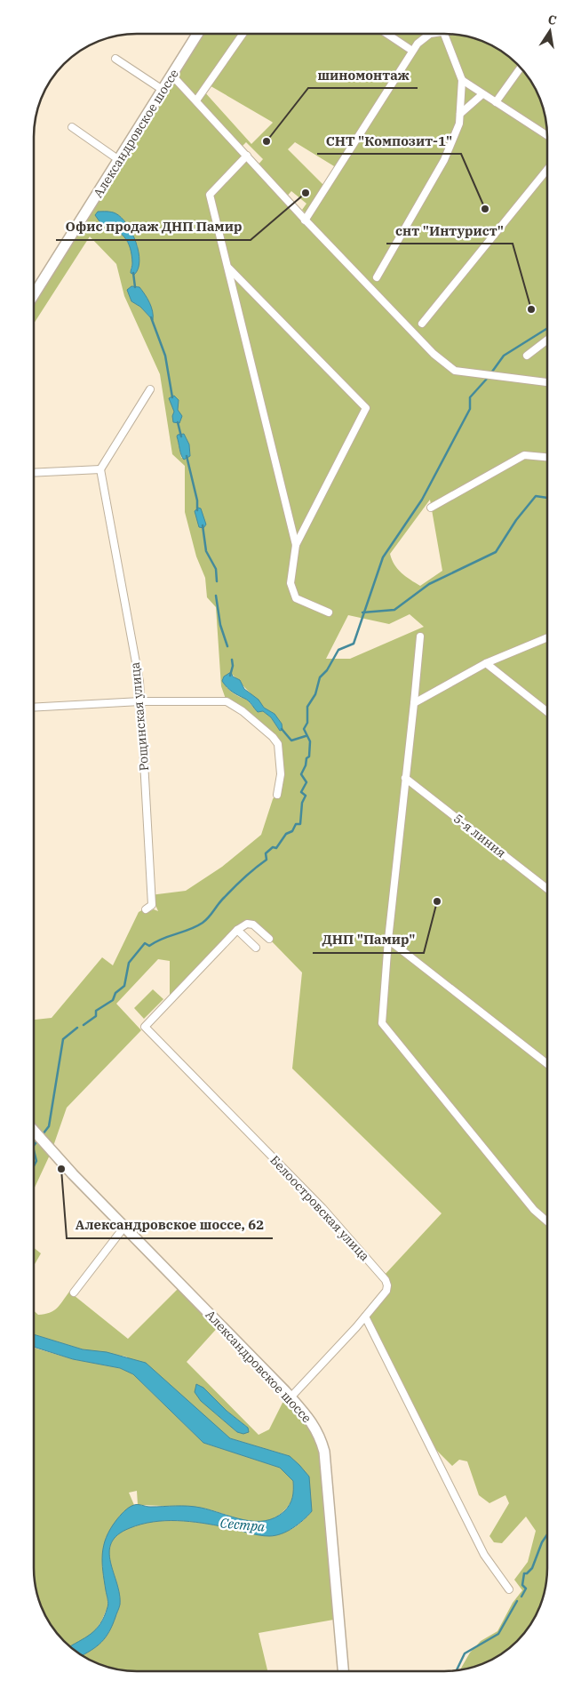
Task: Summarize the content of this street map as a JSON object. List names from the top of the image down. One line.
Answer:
{"streets":{"street":["Александровское шоссе","Рощинская улица","5-я линия","Белоостровская улица"]},"crossings":[["Александровское шоссе","Белоостровская улица"]],"water":["Сестра"],"places":["шиномонтаж","Офис продаж ДНП Памир","СНТ \"Композит-1\"","снт \"Интурист\"","ДНП \"Памир\"","Александровское шоссе, 62"],"north":"top"}
